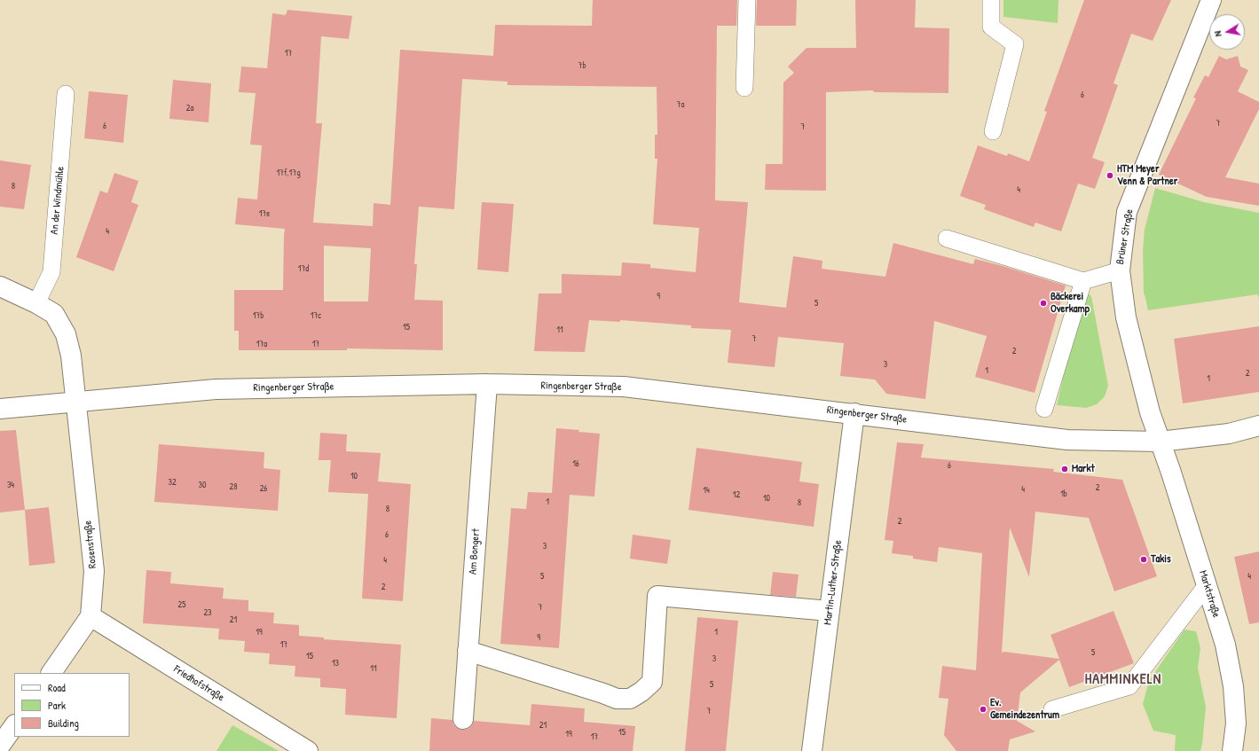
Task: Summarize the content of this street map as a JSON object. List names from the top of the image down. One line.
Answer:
{"streets":{"street":["Brüner Straße","Ringenberger Straße","Rosenstraße","Am Bongert","Martin-Luther-Straße","Marktstraße","Friedhofstraße"],"lane":["An der Windmühle"]},"crossings":[["Brüner Straße","Ringenberger Straße"],["Brüner Straße","Marktstraße"],["Ringenberger Straße","Rosenstraße"],["Ringenberger Straße","Am Bongert"],["Ringenberger Straße","Martin-Luther-Straße"],["Ringenberger Straße","Marktstraße"],["Rosenstraße","Friedhofstraße"]],"districts":["HAMMINKELN"],"places":["HTM Meyer Venn & Partner","Bäckerei Overkamp","Markt","Takis","Ev. Gemeindezentrum"],"house_numbers":["17","7b","6","7a","2a","7","6","7","17f,17g","8","4","17e","4","17d","9","5","17b","17c","15","11","7","17a","17","2","3","1","2","1","16","6","10","32","34","30","28","2","26","4","14","1b","12","10","1","8","8","2","6","3","4","5","4","2","25","7","23","21","19","1","9","17","5","15","3","13","11","5","7","21","15","19","17"],"legend":["Road","Park","Building"],"north":"left"}
